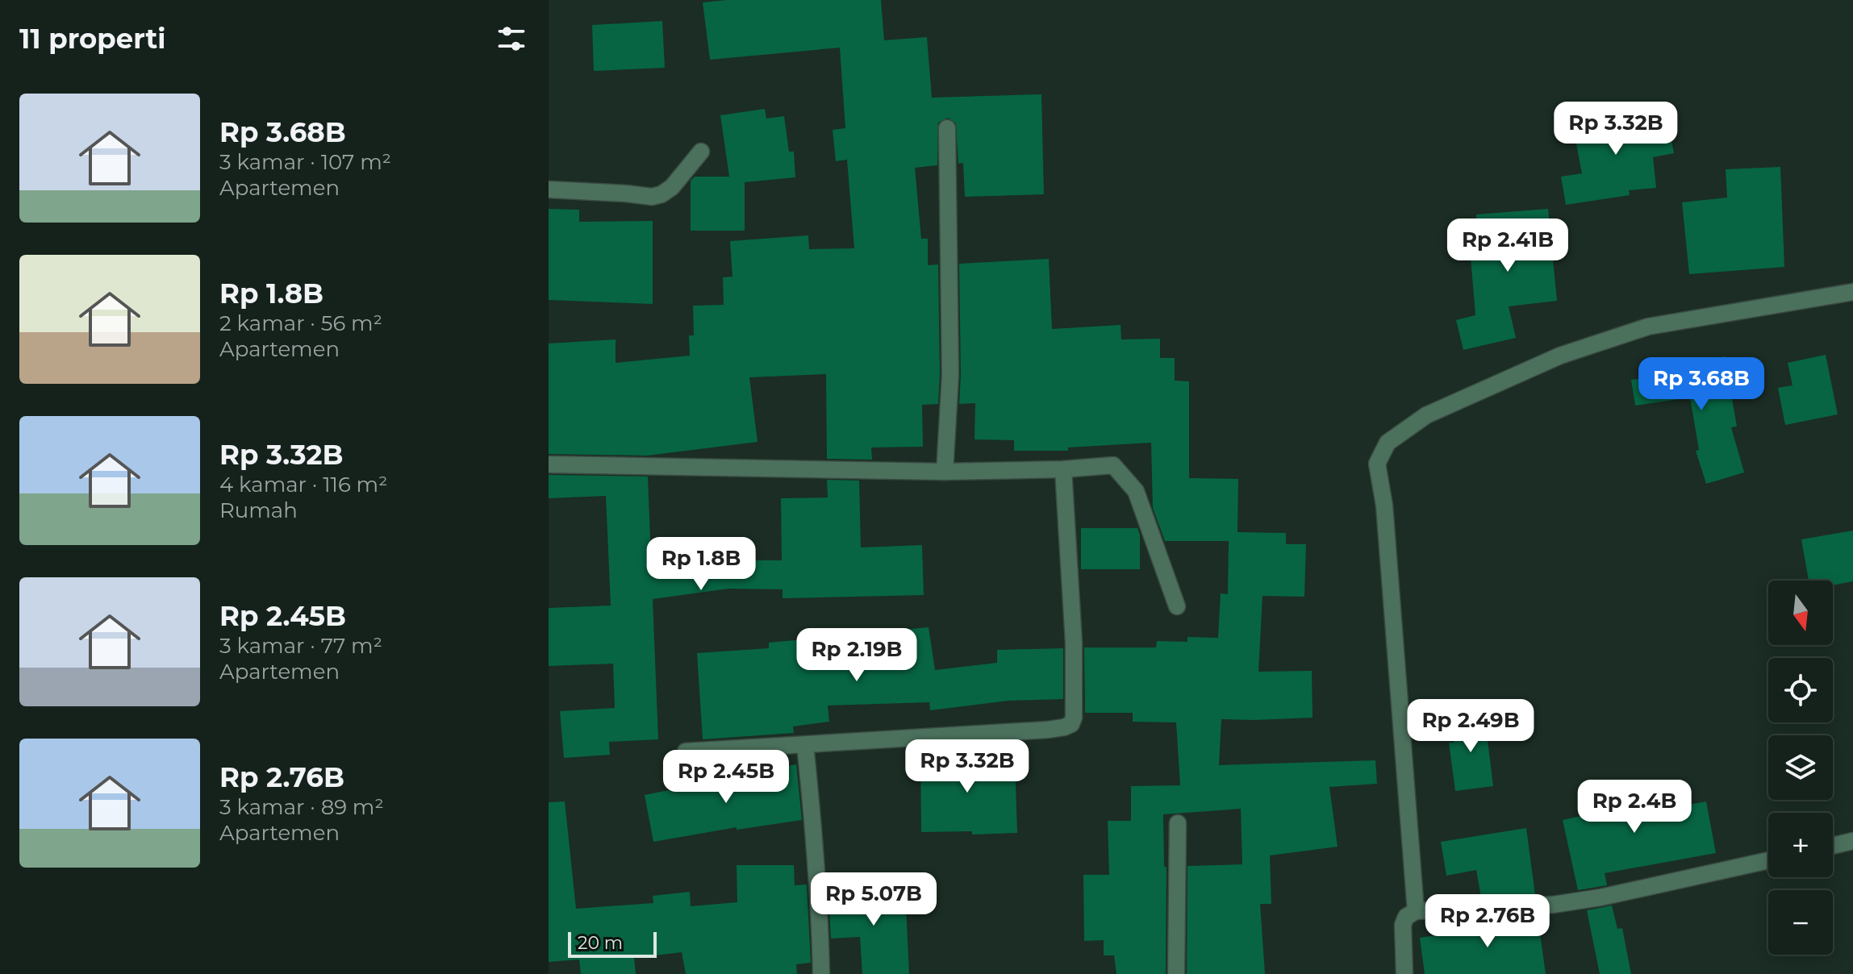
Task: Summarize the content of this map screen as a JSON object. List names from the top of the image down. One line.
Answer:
{"scale_bar":"20 m","north":"bottom","page":{"heading":"11 properti","list":[{"name":"Rp 3.68B","note":"3 kamar · 107 m² · Apartemen"},{"name":"Rp 1.8B","note":"2 kamar · 56 m² · Apartemen"},{"name":"Rp 3.32B","note":"4 kamar · 116 m² · Rumah"},{"name":"Rp 2.45B","note":"3 kamar · 77 m² · Apartemen"},{"name":"Rp 2.76B","note":"3 kamar · 89 m² · Apartemen"}],"price":["Rp 3.32B","Rp 2.41B","Rp 3.68B","Rp 1.8B","Rp 2.19B","Rp 2.49B","Rp 3.32B","Rp 2.45B","Rp 2.4B","Rp 5.07B","Rp 2.76B"],"map_buttons":["+","−"],"scale":"20 m"}}
